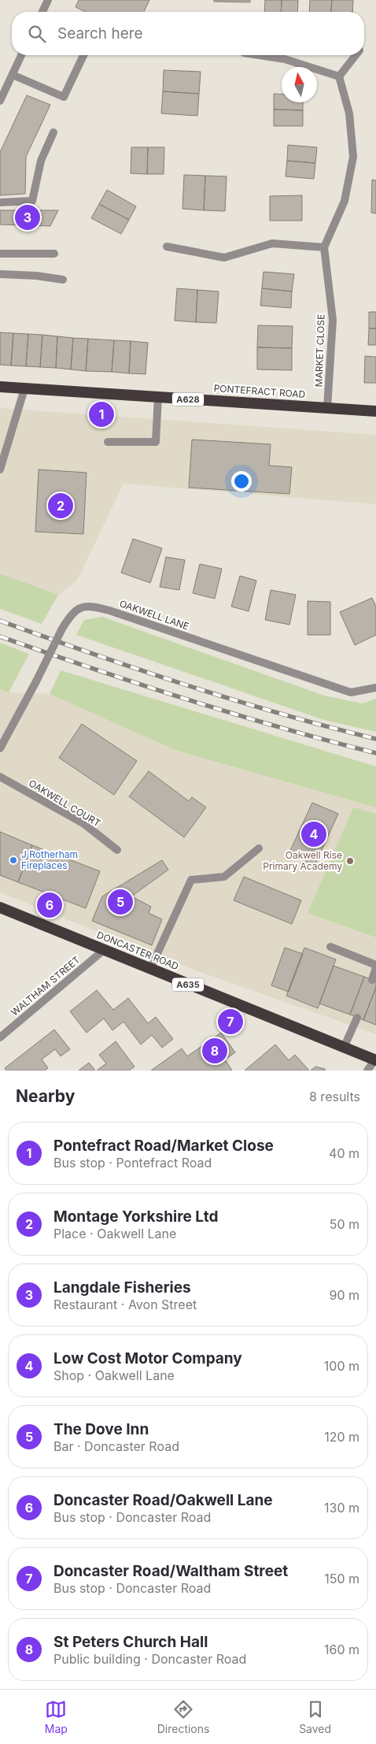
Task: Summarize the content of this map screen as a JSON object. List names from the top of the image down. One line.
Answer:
{"streets":{"highway":["PONTEFRACT ROAD","A628","DONCASTER ROAD","A635"],"street":["MARKET CLOSE","OAKWELL LANE","OAKWELL COURT","WALTHAM STREET"]},"crossings":[["MARKET CLOSE","PONTEFRACT ROAD"],["DONCASTER ROAD","WALTHAM STREET"]],"places":["J Rotherham Fireplaces","Oakwell Rise Primary Academy"],"north":"top","page":{"search":"Search here","pins":["3","1","2","4","5","6","7","8"],"heading":["Nearby","8 results"],"list":[{"mark":"1","name":"Pontefract Road/Market Close","note":"Bus stop · Pontefract Road","value":"40 m"},{"mark":"2","name":"Montage Yorkshire Ltd","note":"Place · Oakwell Lane","value":"50 m"},{"mark":"3","name":"Langdale Fisheries","note":"Restaurant · Avon Street","value":"90 m"},{"mark":"4","name":"Low Cost Motor Company","note":"Shop · Oakwell Lane","value":"100 m"},{"mark":"5","name":"The Dove Inn","note":"Bar · Doncaster Road","value":"120 m"},{"mark":"6","name":"Doncaster Road/Oakwell Lane","note":"Bus stop · Doncaster Road","value":"130 m"},{"mark":"7","name":"Doncaster Road/Waltham Street","note":"Bus stop · Doncaster Road","value":"150 m"},{"mark":"8","name":"St Peters Church Hall","note":"Public building · Doncaster Road","value":"160 m"}],"nav":["Map","Directions","Saved"]}}
